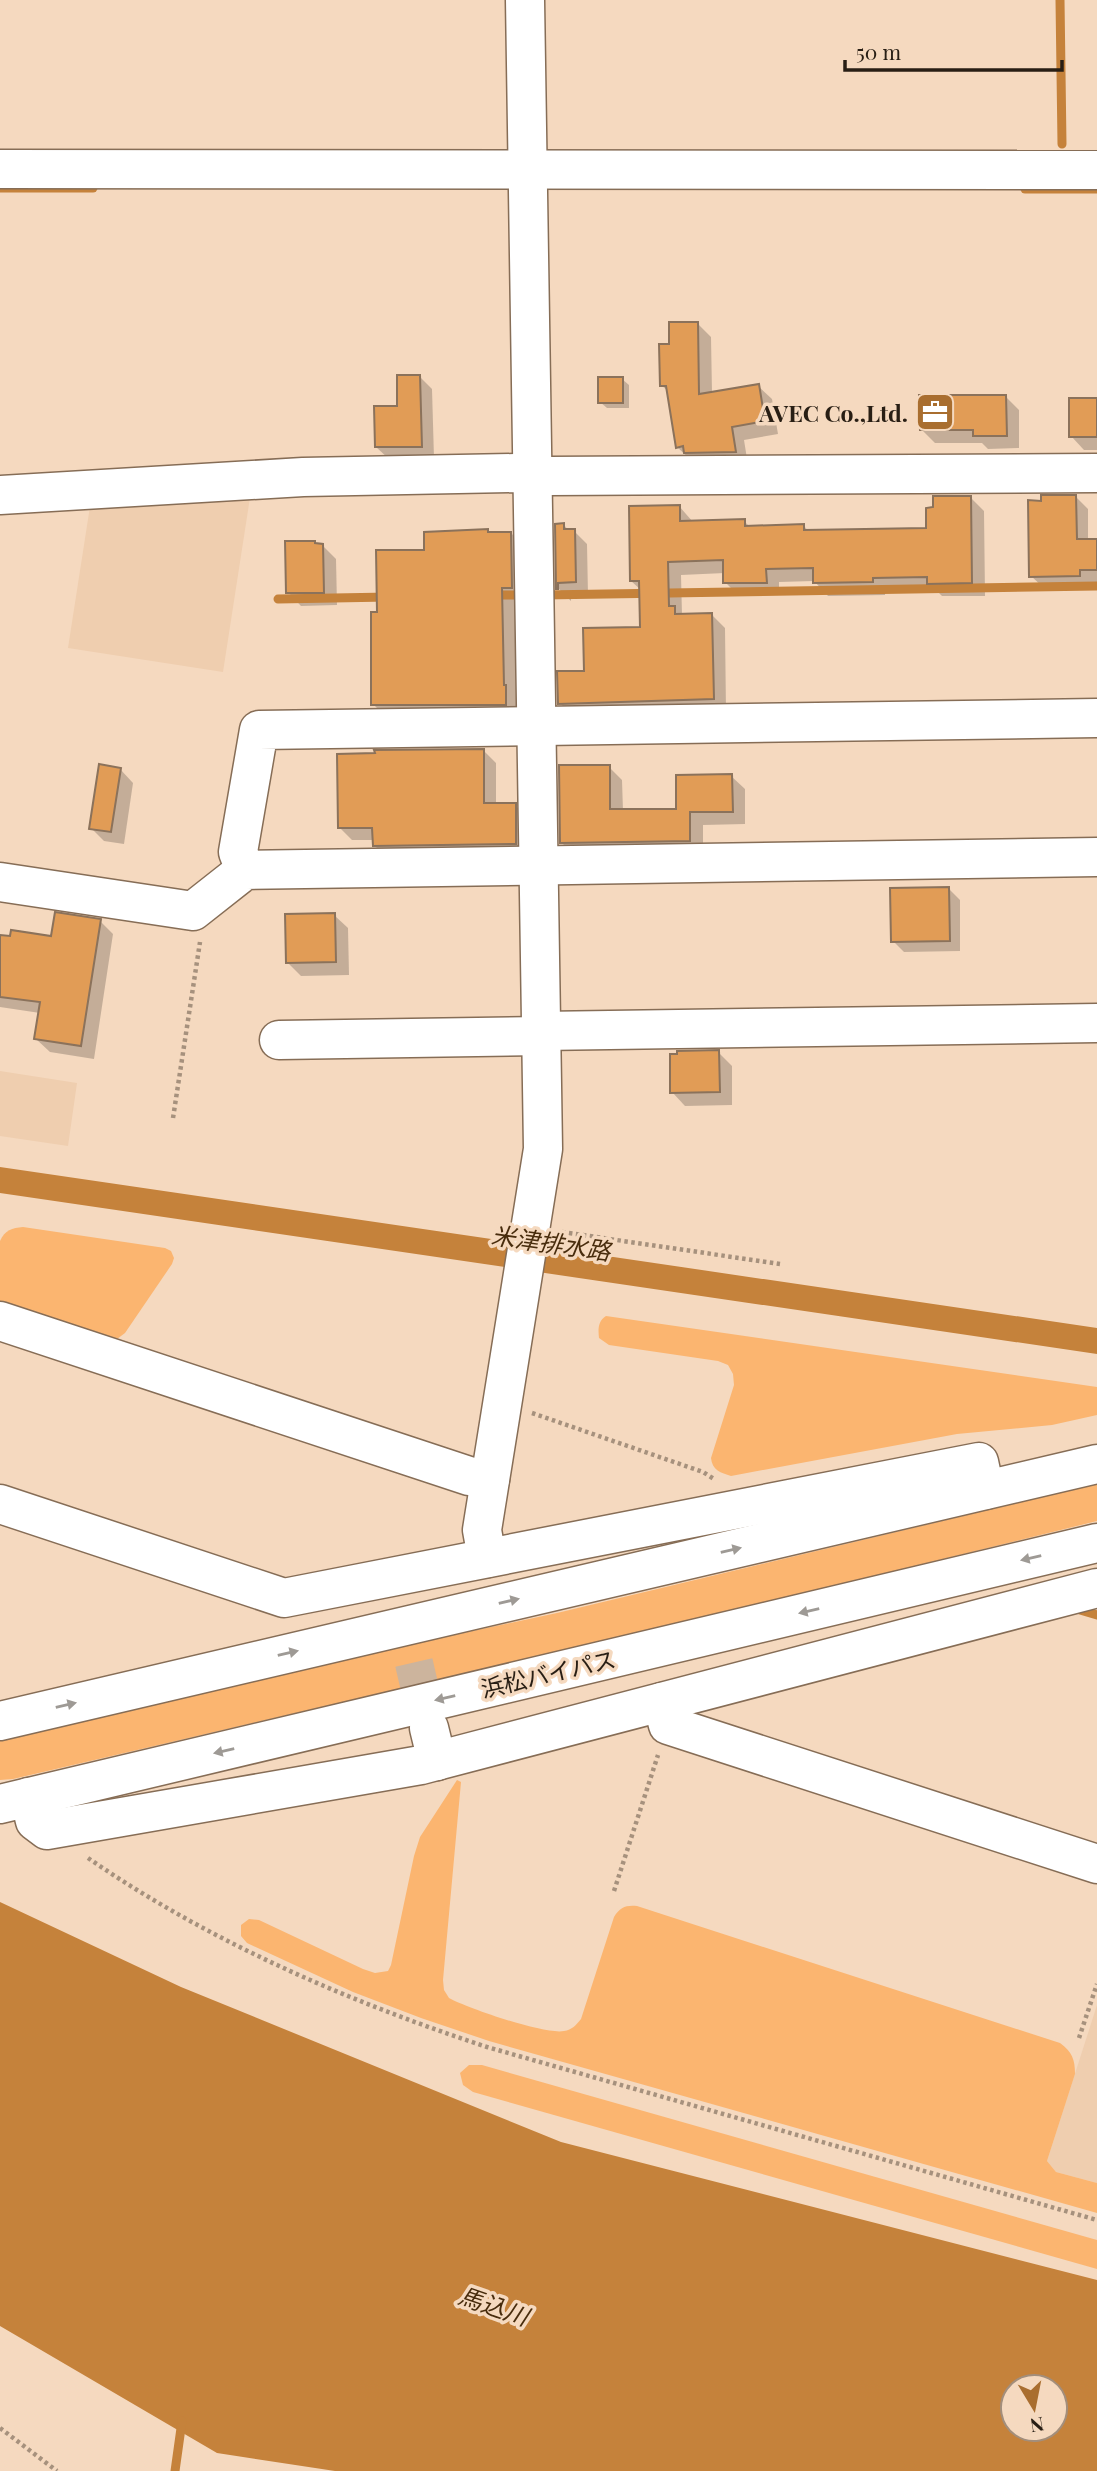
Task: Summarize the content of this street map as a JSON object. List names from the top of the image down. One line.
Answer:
{"streets":{"main road":["浜松バイパス"]},"water":["米津排水路","馬込川"],"places":{"office":["AVEC Co.,Ltd."]},"scale_bar":"50 m","north":"bottom"}
